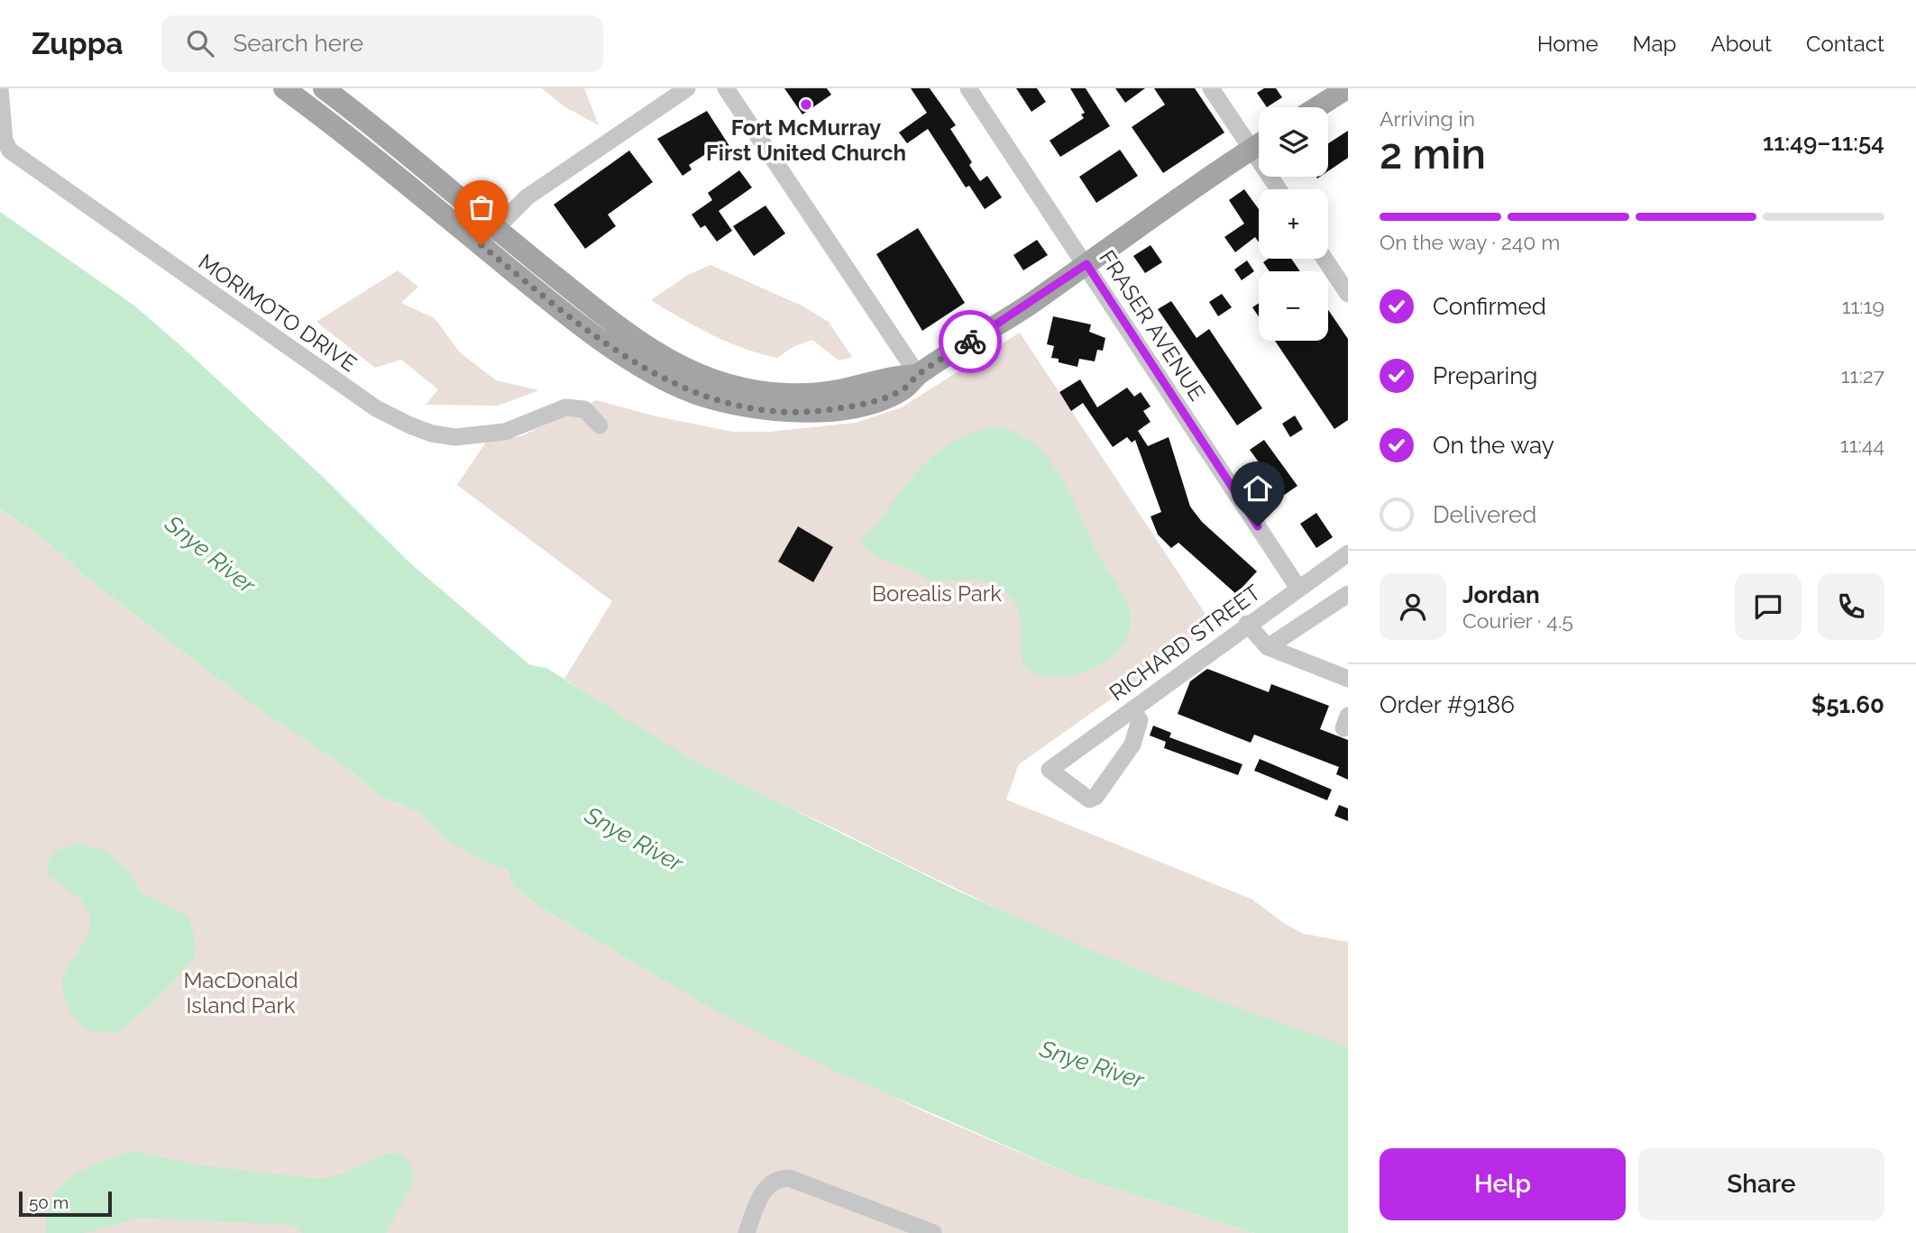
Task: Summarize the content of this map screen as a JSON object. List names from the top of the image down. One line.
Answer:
{"streets":{"street":["MORIMOTO DRIVE","FRASER AVENUE","RICHARD STREET"]},"crossings":[["FRASER AVENUE","RICHARD STREET"]],"water":["Snye River"],"parks":["Borealis Park","MacDonald Island Park"],"places":["Fort McMurray First United Church"],"scale_bar":"50 m","page":{"header":"Zuppa","search":"Search here","nav":["Home","Map","About","Contact"],"heading":["2 min","Arriving in","11:49–11:54"],"panel":["Jordan","Courier · 4.5","Order #9186","$51.60"],"map_buttons":["+","−"],"bar":"On the way · 240 m","list":[["Confirmed","11:19"],["Preparing","11:27"],["On the way","11:44"],"Delivered"],"buttons":["Help","Share"],"scale":"50 m"}}
